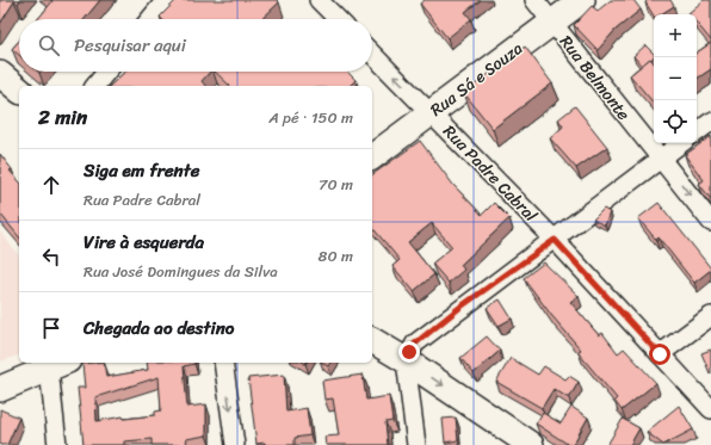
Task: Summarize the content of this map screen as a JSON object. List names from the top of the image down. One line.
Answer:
{"streets":{"street":["Rua Belmonte","Rua Sá e Souza","Rua Padre Cabral"]},"crossings":[["Rua Belmonte","Rua Sá e Souza"],["Rua Sá e Souza","Rua Padre Cabral"]],"page":{"map_buttons":["+","−"],"search":"Pesquisar aqui","heading":["2 min","A pé · 150 m"],"list":[["Siga em frente","Rua Padre Cabral","70 m"],["Vire à esquerda","Rua José Domingues da Silva","80 m"],"Chegada ao destino"]}}
